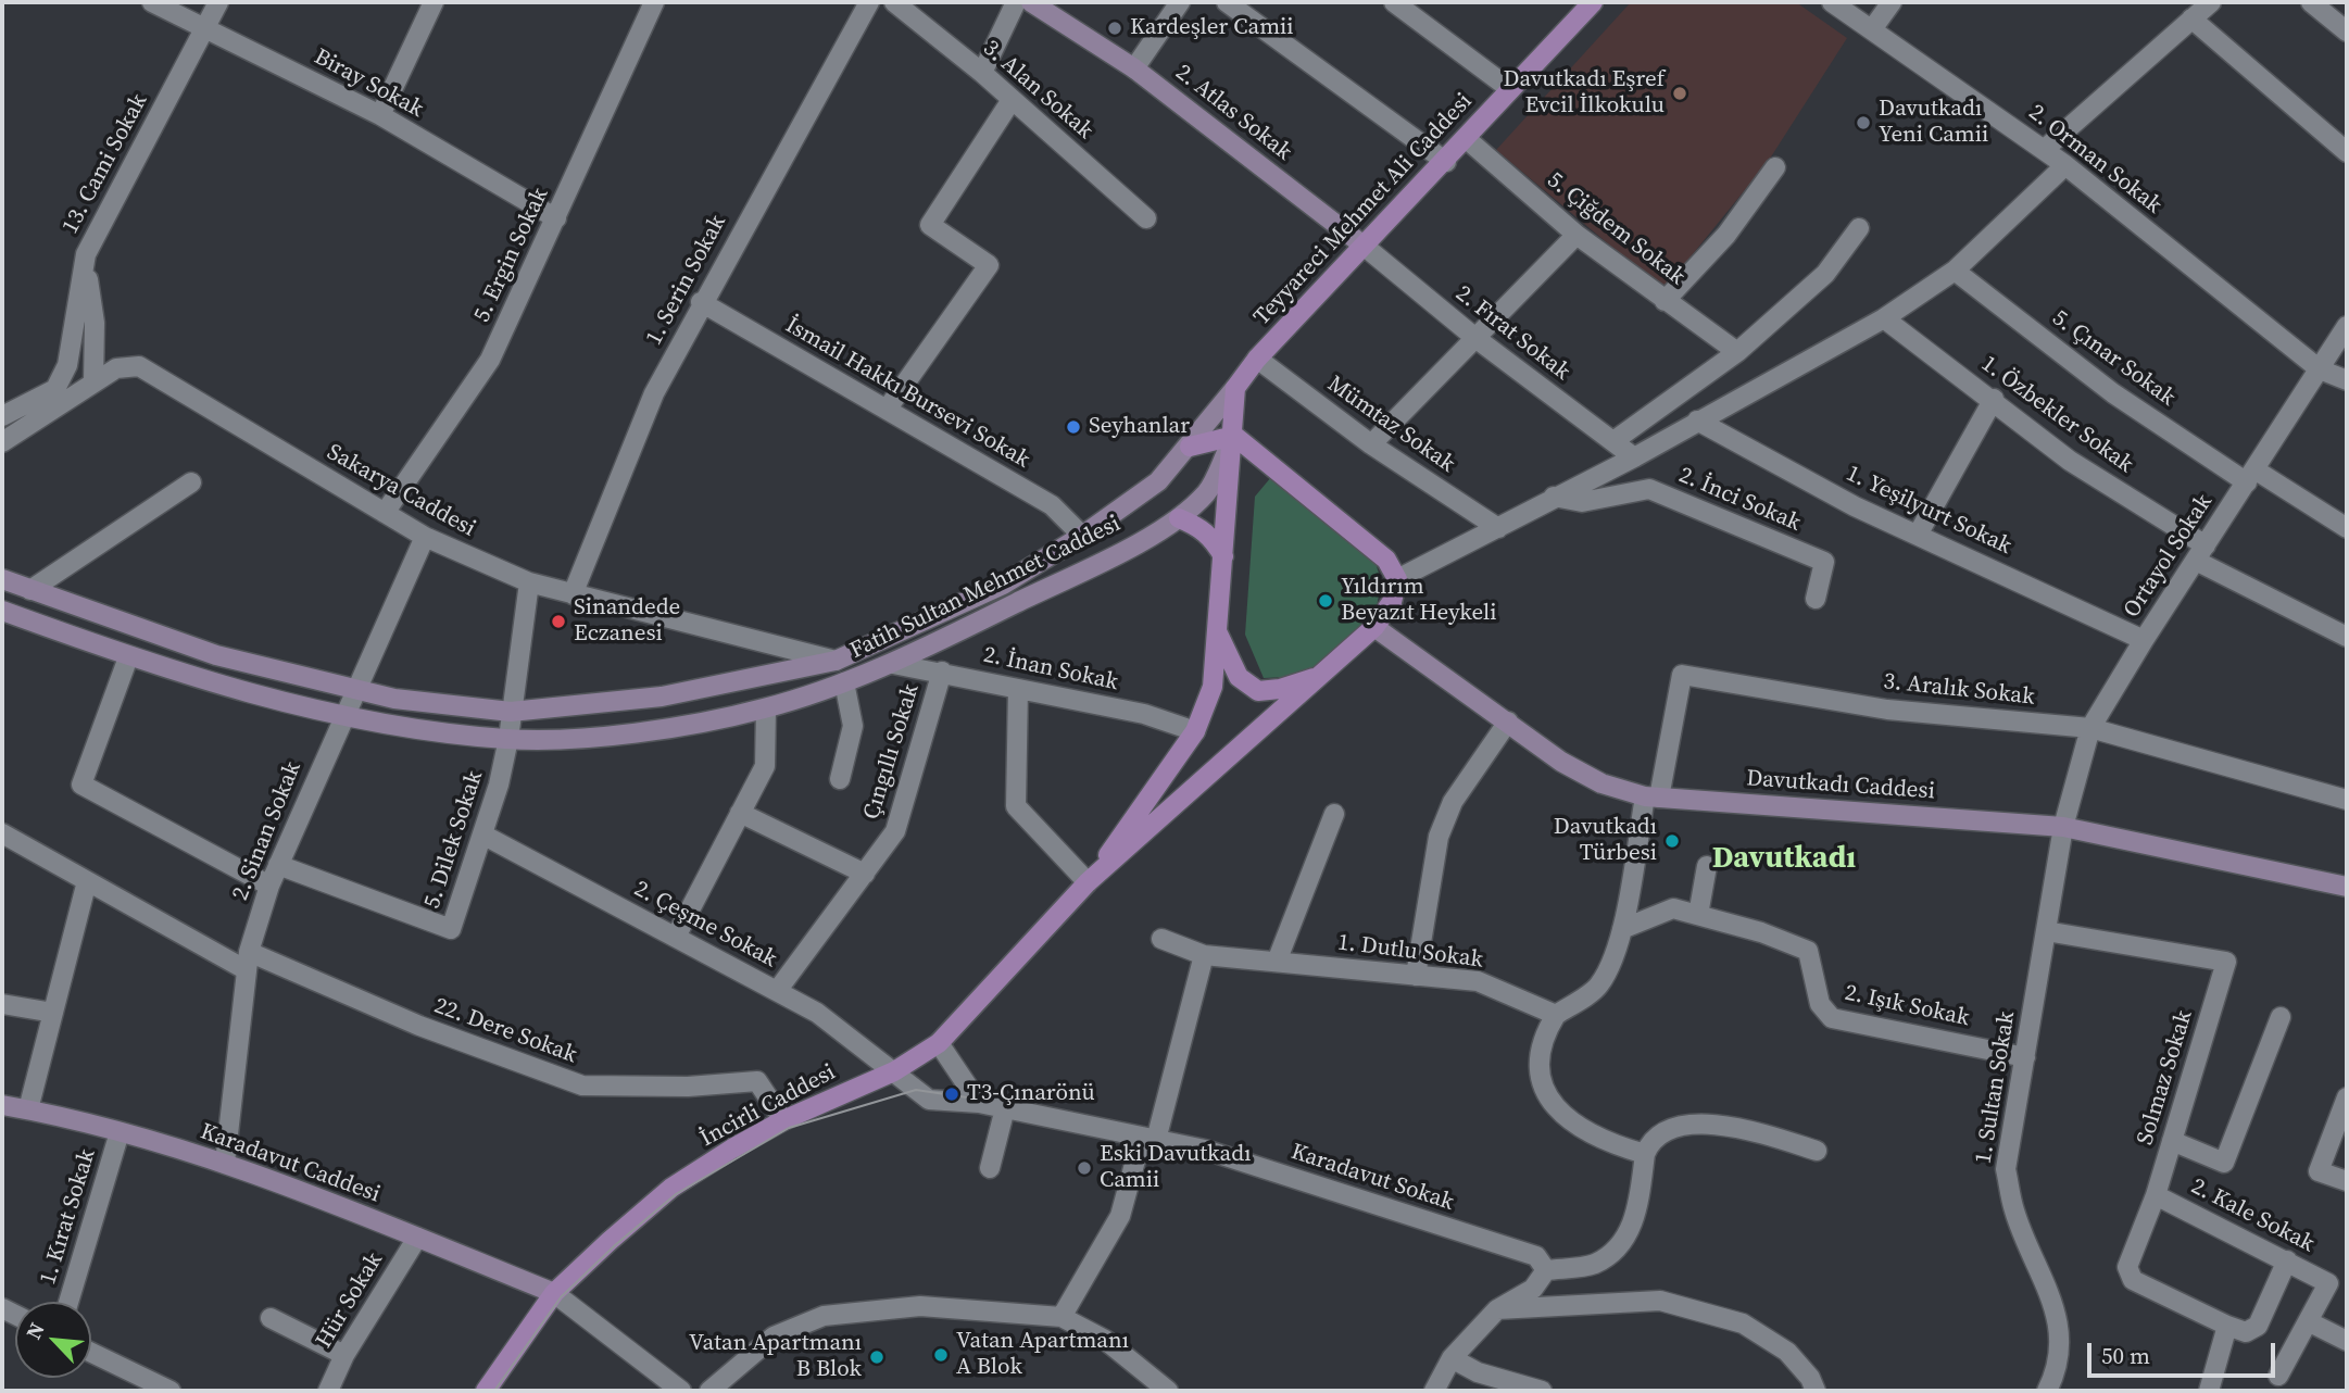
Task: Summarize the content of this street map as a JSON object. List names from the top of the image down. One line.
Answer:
{"streets":{"main road":["2. Atlas Sokak","Teyyareci Mehmet Ali Caddesi","Fatih Sultan Mehmet Caddesi","Davutkadı Caddesi","İncirli Caddesi","Karadavut Caddesi"],"street":["Biray Sokak","3. Alan Sokak","2. Orman Sokak","13. Cami Sokak","5. Çiğdem Sokak","5. Ergin Sokak","1. Serin Sokak","2. Fırat Sokak","5. Çınar Sokak","İsmail Hakkı Bursevi Sokak","1. Özbekler Sokak","Mümtaz Sokak","Sakarya Caddesi","2. İnci Sokak","1. Yeşilyurt Sokak","Ortayol Sokak","2. İnan Sokak","3. Aralık Sokak","Çıngıllı Sokak","2. Sinan Sokak","5. Dilek Sokak","2. Çeşme Sokak","1. Dutlu Sokak","2. Işık Sokak","22. Dere Sokak","Solmaz Sokak","1. Sultan Sokak","Karadavut Sokak","2. Kale Sokak","1. Kırat Sokak","Hür Sokak"]},"crossings":[["Biray Sokak","13. Cami Sokak"],["Biray Sokak","5. Ergin Sokak"],["2. Atlas Sokak","Teyyareci Mehmet Ali Caddesi"],["2. Atlas Sokak","2. Fırat Sokak"],["2. Orman Sokak","Ortayol Sokak"],["Teyyareci Mehmet Ali Caddesi","5. Çiğdem Sokak"],["Teyyareci Mehmet Ali Caddesi","2. Fırat Sokak"],["Teyyareci Mehmet Ali Caddesi","Mümtaz Sokak"],["Teyyareci Mehmet Ali Caddesi","Fatih Sultan Mehmet Caddesi"],["5. Ergin Sokak","Sakarya Caddesi"],["1. Serin Sokak","İsmail Hakkı Bursevi Sokak"],["1. Serin Sokak","Sakarya Caddesi"],["5. Çınar Sokak","Ortayol Sokak"],["İsmail Hakkı Bursevi Sokak","Fatih Sultan Mehmet Caddesi"],["1. Özbekler Sokak","Ortayol Sokak"],["Sakarya Caddesi","Fatih Sultan Mehmet Caddesi"],["Sakarya Caddesi","2. Sinan Sokak"],["Sakarya Caddesi","5. Dilek Sokak"],["1. Yeşilyurt Sokak","Ortayol Sokak"],["Ortayol Sokak","3. Aralık Sokak"],["Ortayol Sokak","Davutkadı Caddesi"],["Ortayol Sokak","1. Sultan Sokak"],["Fatih Sultan Mehmet Caddesi","2. İnan Sokak"],["Fatih Sultan Mehmet Caddesi","2. Sinan Sokak"],["Fatih Sultan Mehmet Caddesi","5. Dilek Sokak"],["2. İnan Sokak","Çıngıllı Sokak"],["3. Aralık Sokak","Davutkadı Caddesi"],["Çıngıllı Sokak","2. Çeşme Sokak"],["Davutkadı Caddesi","1. Sultan Sokak"],["2. Sinan Sokak","5. Dilek Sokak"],["2. Sinan Sokak","22. Dere Sokak"],["2. Sinan Sokak","Karadavut Caddesi"],["5. Dilek Sokak","2. Çeşme Sokak"],["2. Çeşme Sokak","İncirli Caddesi"],["2. Çeşme Sokak","Karadavut Sokak"],["2. Işık Sokak","1. Sultan Sokak"],["22. Dere Sokak","İncirli Caddesi"],["Solmaz Sokak","1. Sultan Sokak"],["Solmaz Sokak","2. Kale Sokak"],["İncirli Caddesi","Karadavut Caddesi"],["İncirli Caddesi","Karadavut Sokak"],["Karadavut Caddesi","1. Kırat Sokak"],["Karadavut Caddesi","Hür Sokak"]],"districts":["Davutkadı"],"places":["Kardeşler Camii","Davutkadı Eşref Evcil İlkokulu","Davutkadı Yeni Camii","Seyhanlar","Yıldırım Beyazıt Heykeli","Sinandede Eczanesi","Davutkadı Türbesi","T3-Çınarönü","Eski Davutkadı Camii","Vatan Apartmanı A Blok","Vatan Apartmanı B Blok"],"scale_bar":"50 m","north":"top left"}
